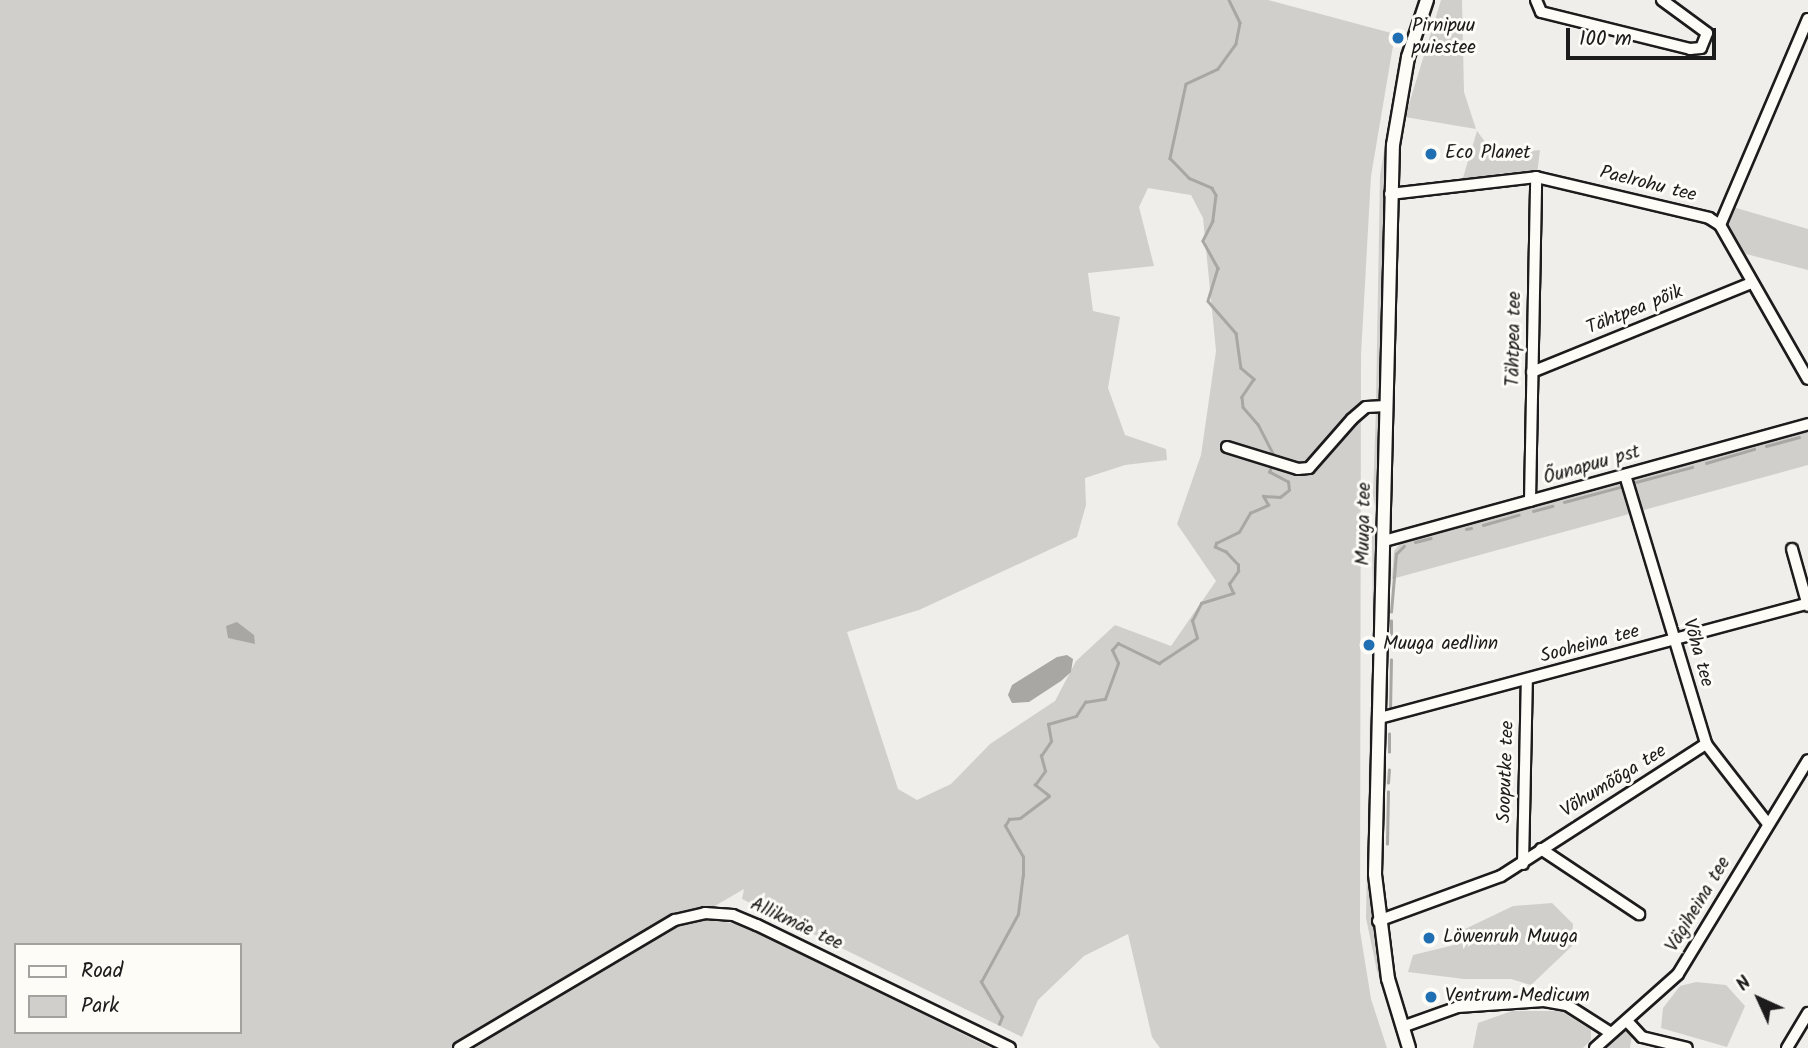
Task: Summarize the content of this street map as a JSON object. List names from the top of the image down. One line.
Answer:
{"streets":{"main road":["Muuga tee"],"street":["Paelrohu tee","Tähtpea põik","Tähtpea tee","Õunapuu pst","Sooheina tee","Võha tee","Sooputke tee","Võhumõõga tee","Vägiheina tee","Allikmäe tee"]},"crossings":[["Paelrohu tee","Tähtpea tee"],["Paelrohu tee","Muuga tee"],["Tähtpea põik","Tähtpea tee"],["Tähtpea tee","Õunapuu pst"],["Õunapuu pst","Muuga tee"],["Õunapuu pst","Võha tee"],["Muuga tee","Sooheina tee"],["Muuga tee","Võhumõõga tee"],["Sooheina tee","Võha tee"],["Sooheina tee","Sooputke tee"],["Võha tee","Võhumõõga tee"],["Võha tee","Vägiheina tee"],["Sooputke tee","Võhumõõga tee"]],"places":["Pirnipuu puiestee","Eco Planet","Muuga aedlinn","Löwenruh Muuga","Ventrum Medicum"],"legend":["Road","Park"],"scale_bar":"100 m","north":"top left"}
